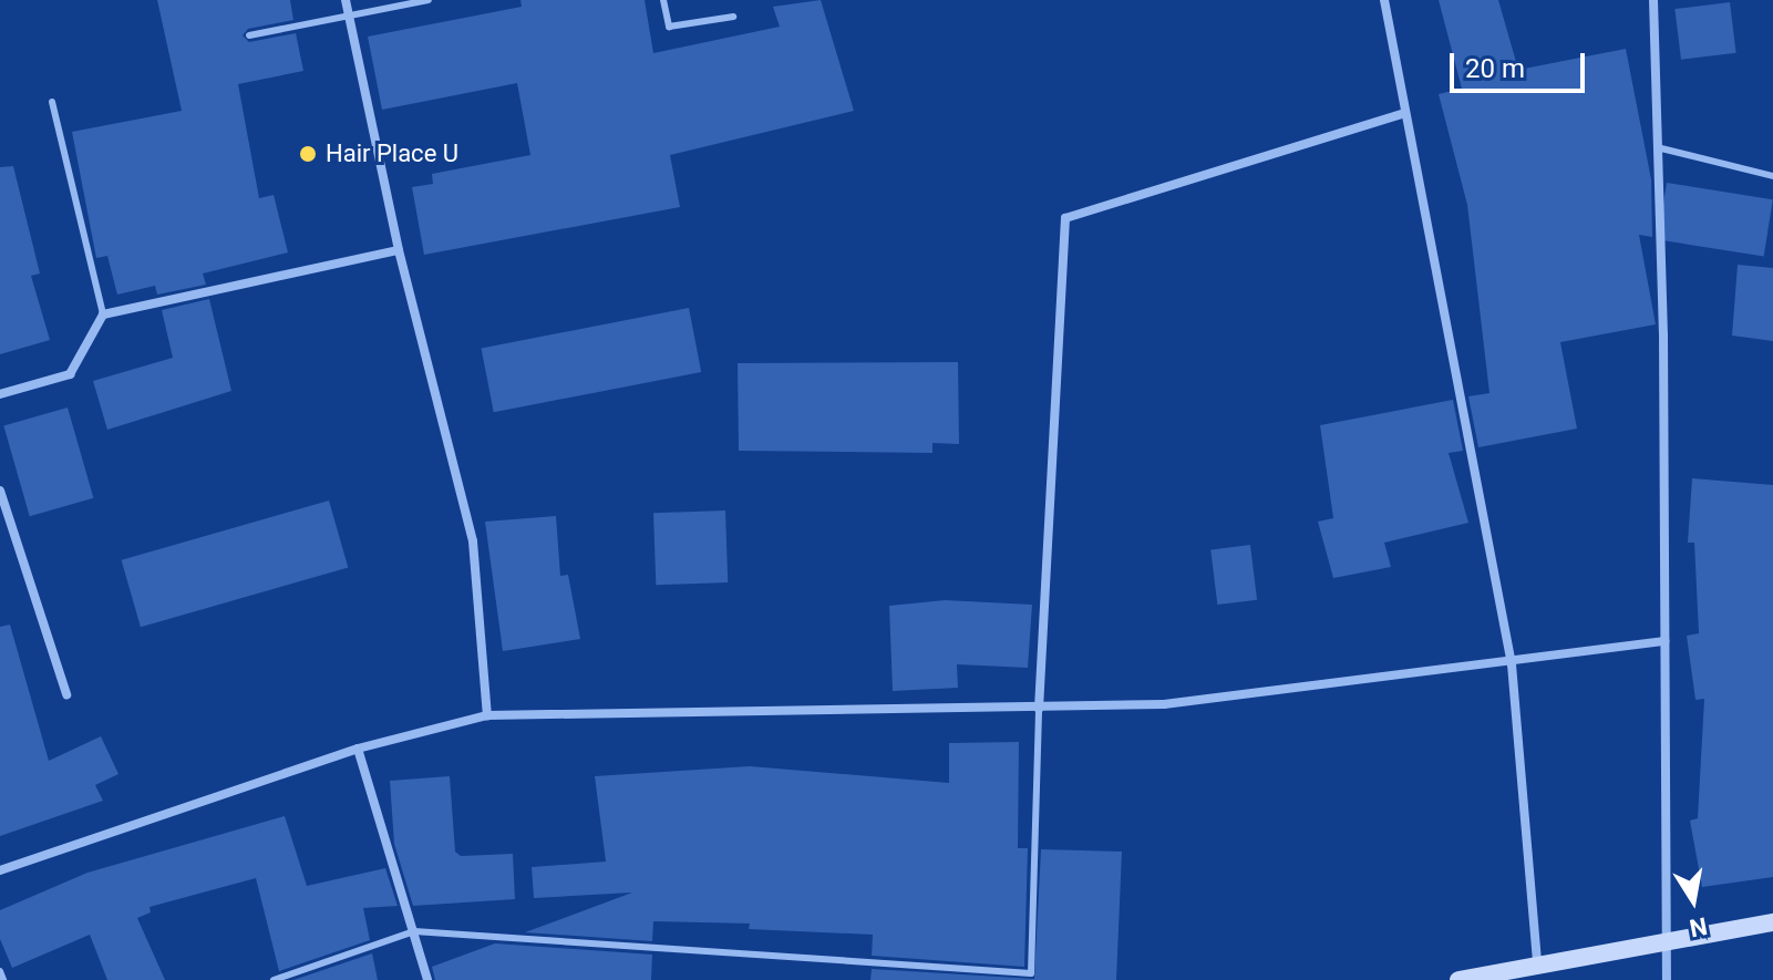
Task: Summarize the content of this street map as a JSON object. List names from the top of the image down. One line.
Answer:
{"places":["Hair Place U"],"scale_bar":"20 m","north":"bottom"}
